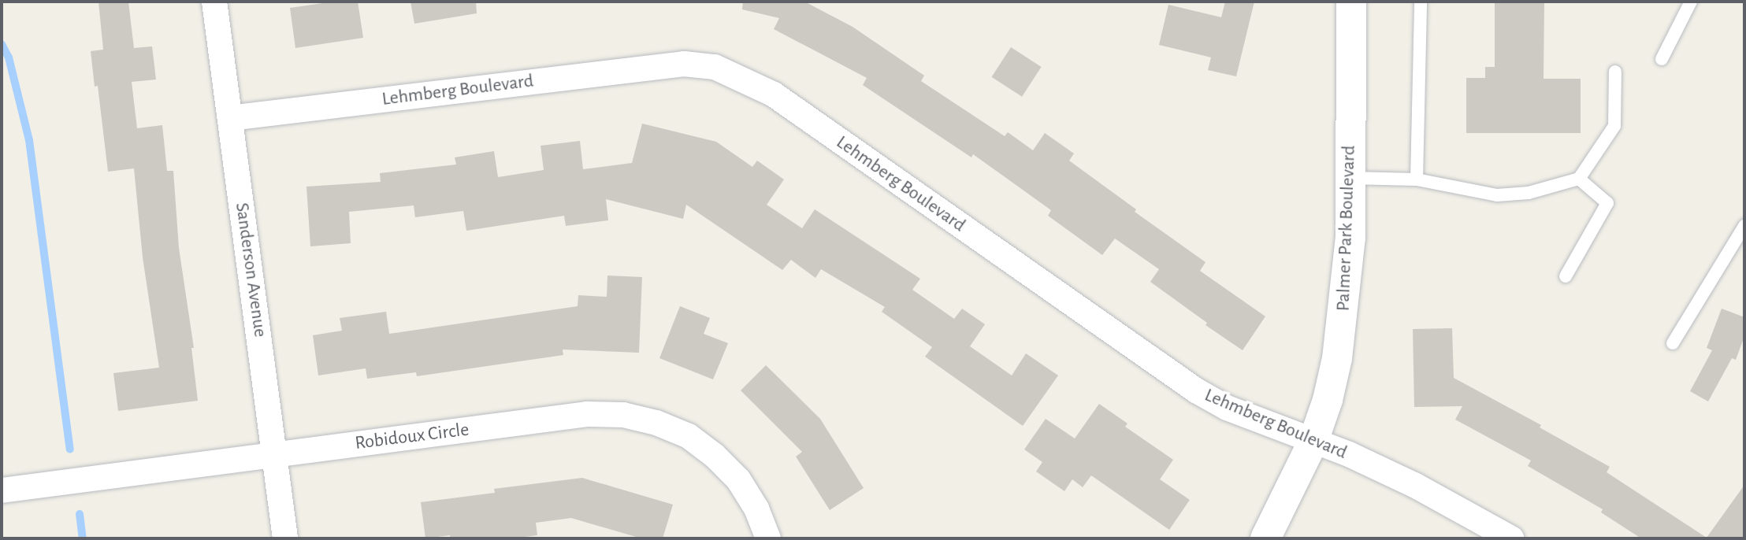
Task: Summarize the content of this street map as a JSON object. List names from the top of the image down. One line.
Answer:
{"streets":{"main road":["Palmer Park Boulevard"],"street":["Lehmberg Boulevard","Sanderson Avenue","Robidoux Circle"]},"crossings":[["Lehmberg Boulevard","Palmer Park Boulevard"],["Lehmberg Boulevard","Sanderson Avenue"],["Sanderson Avenue","Robidoux Circle"]]}
